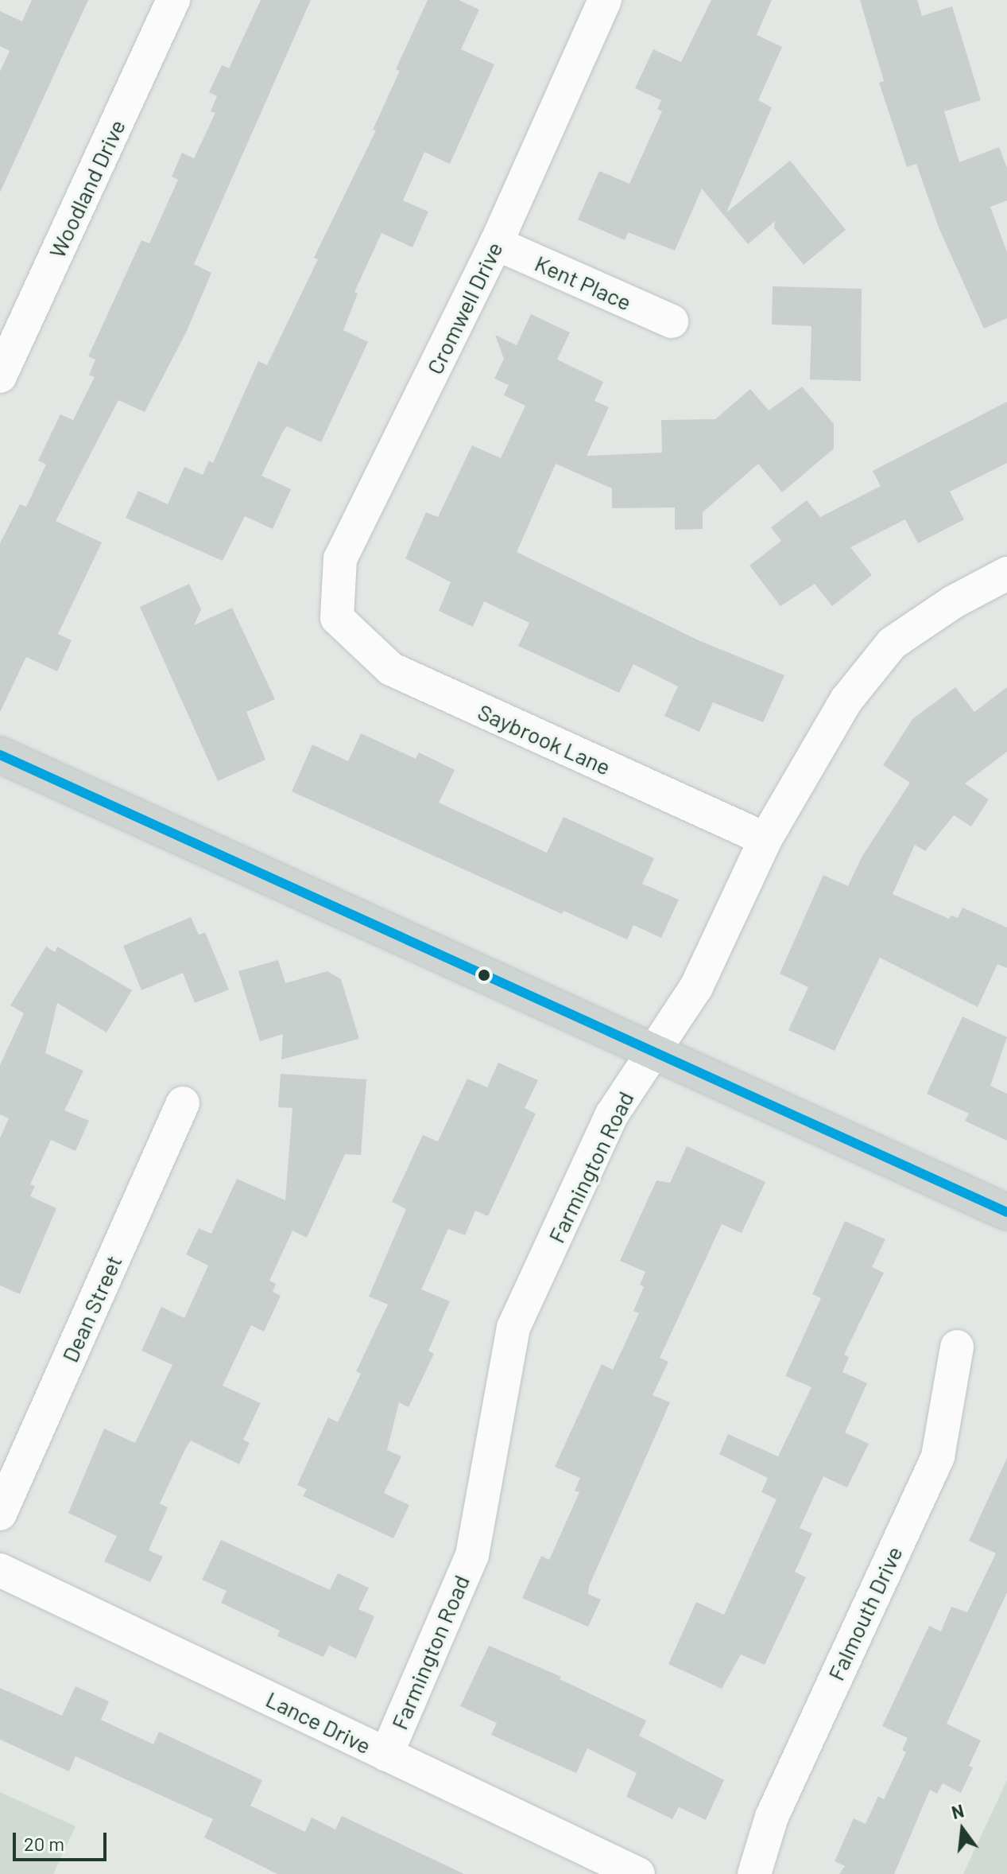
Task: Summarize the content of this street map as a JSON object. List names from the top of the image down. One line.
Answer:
{"streets":{"street":["Woodland Drive","Kent Place","Cromwell Drive","Saybrook Lane","Farmington Road","Dean Street","Falmouth Drive","Lance Drive"]},"crossings":[["Kent Place","Cromwell Drive"],["Cromwell Drive","Saybrook Lane"],["Saybrook Lane","Farmington Road"],["Farmington Road","Lance Drive"]],"scale_bar":"20 m","north":"top"}
